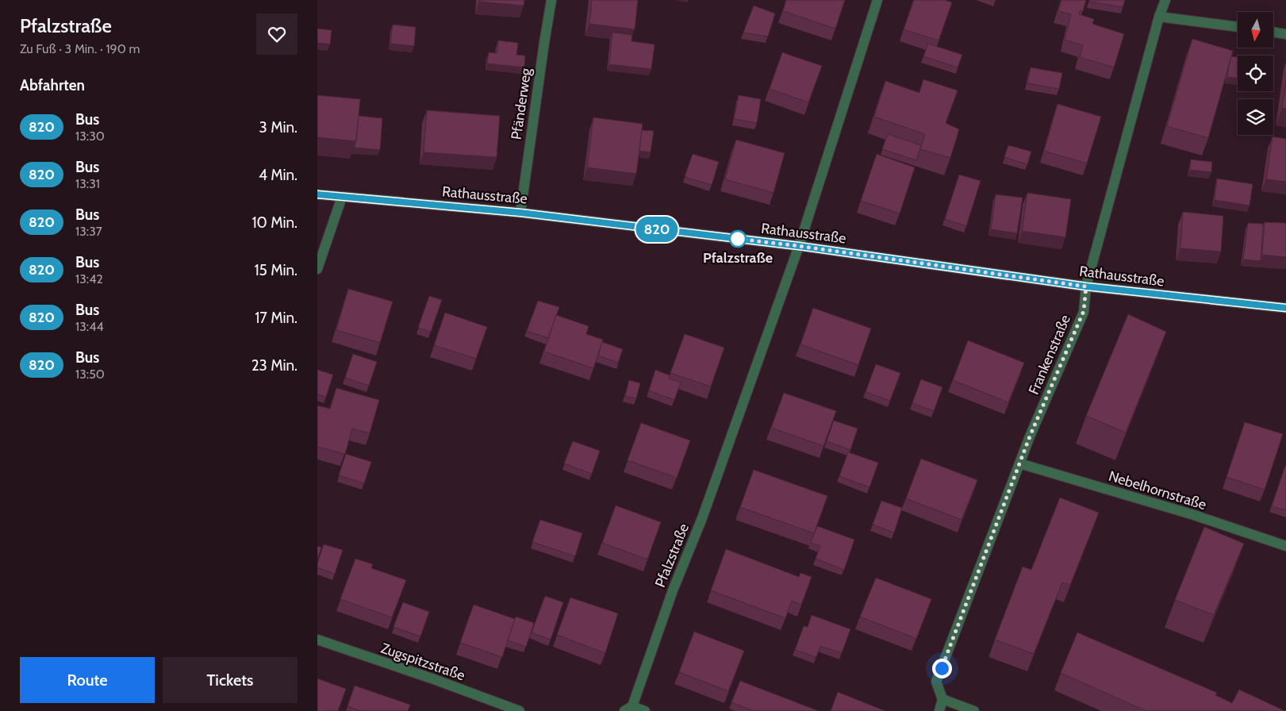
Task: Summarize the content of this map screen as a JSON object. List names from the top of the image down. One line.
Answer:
{"streets":{"street":["Pfänderweg","Rathausstraße","Frankenstraße","Nebelhornstraße","Pfalzstraße","Zugspitzstraße"]},"crossings":[["Pfänderweg","Rathausstraße"],["Rathausstraße","Frankenstraße"],["Rathausstraße","Pfalzstraße"],["Frankenstraße","Nebelhornstraße"]],"places":["Pfalzstraße"],"lines":["bus line 820"],"north":"bottom","page":{"heading":[["Pfalzstraße","Zu Fuß · 3 Min. · 190 m"],"Abfahrten"],"on_map":"820","list":[{"mark":"820","name":"Bus","note":"13:30","value":"3 Min."},{"mark":"820","name":"Bus","note":"13:31","value":"4 Min."},{"mark":"820","name":"Bus","note":"13:37","value":"10 Min."},{"mark":"820","name":"Bus","note":"13:42","value":"15 Min."},{"mark":"820","name":"Bus","note":"13:44","value":"17 Min."},{"mark":"820","name":"Bus","note":"13:50","value":"23 Min."}],"buttons":["Route","Tickets"]}}
